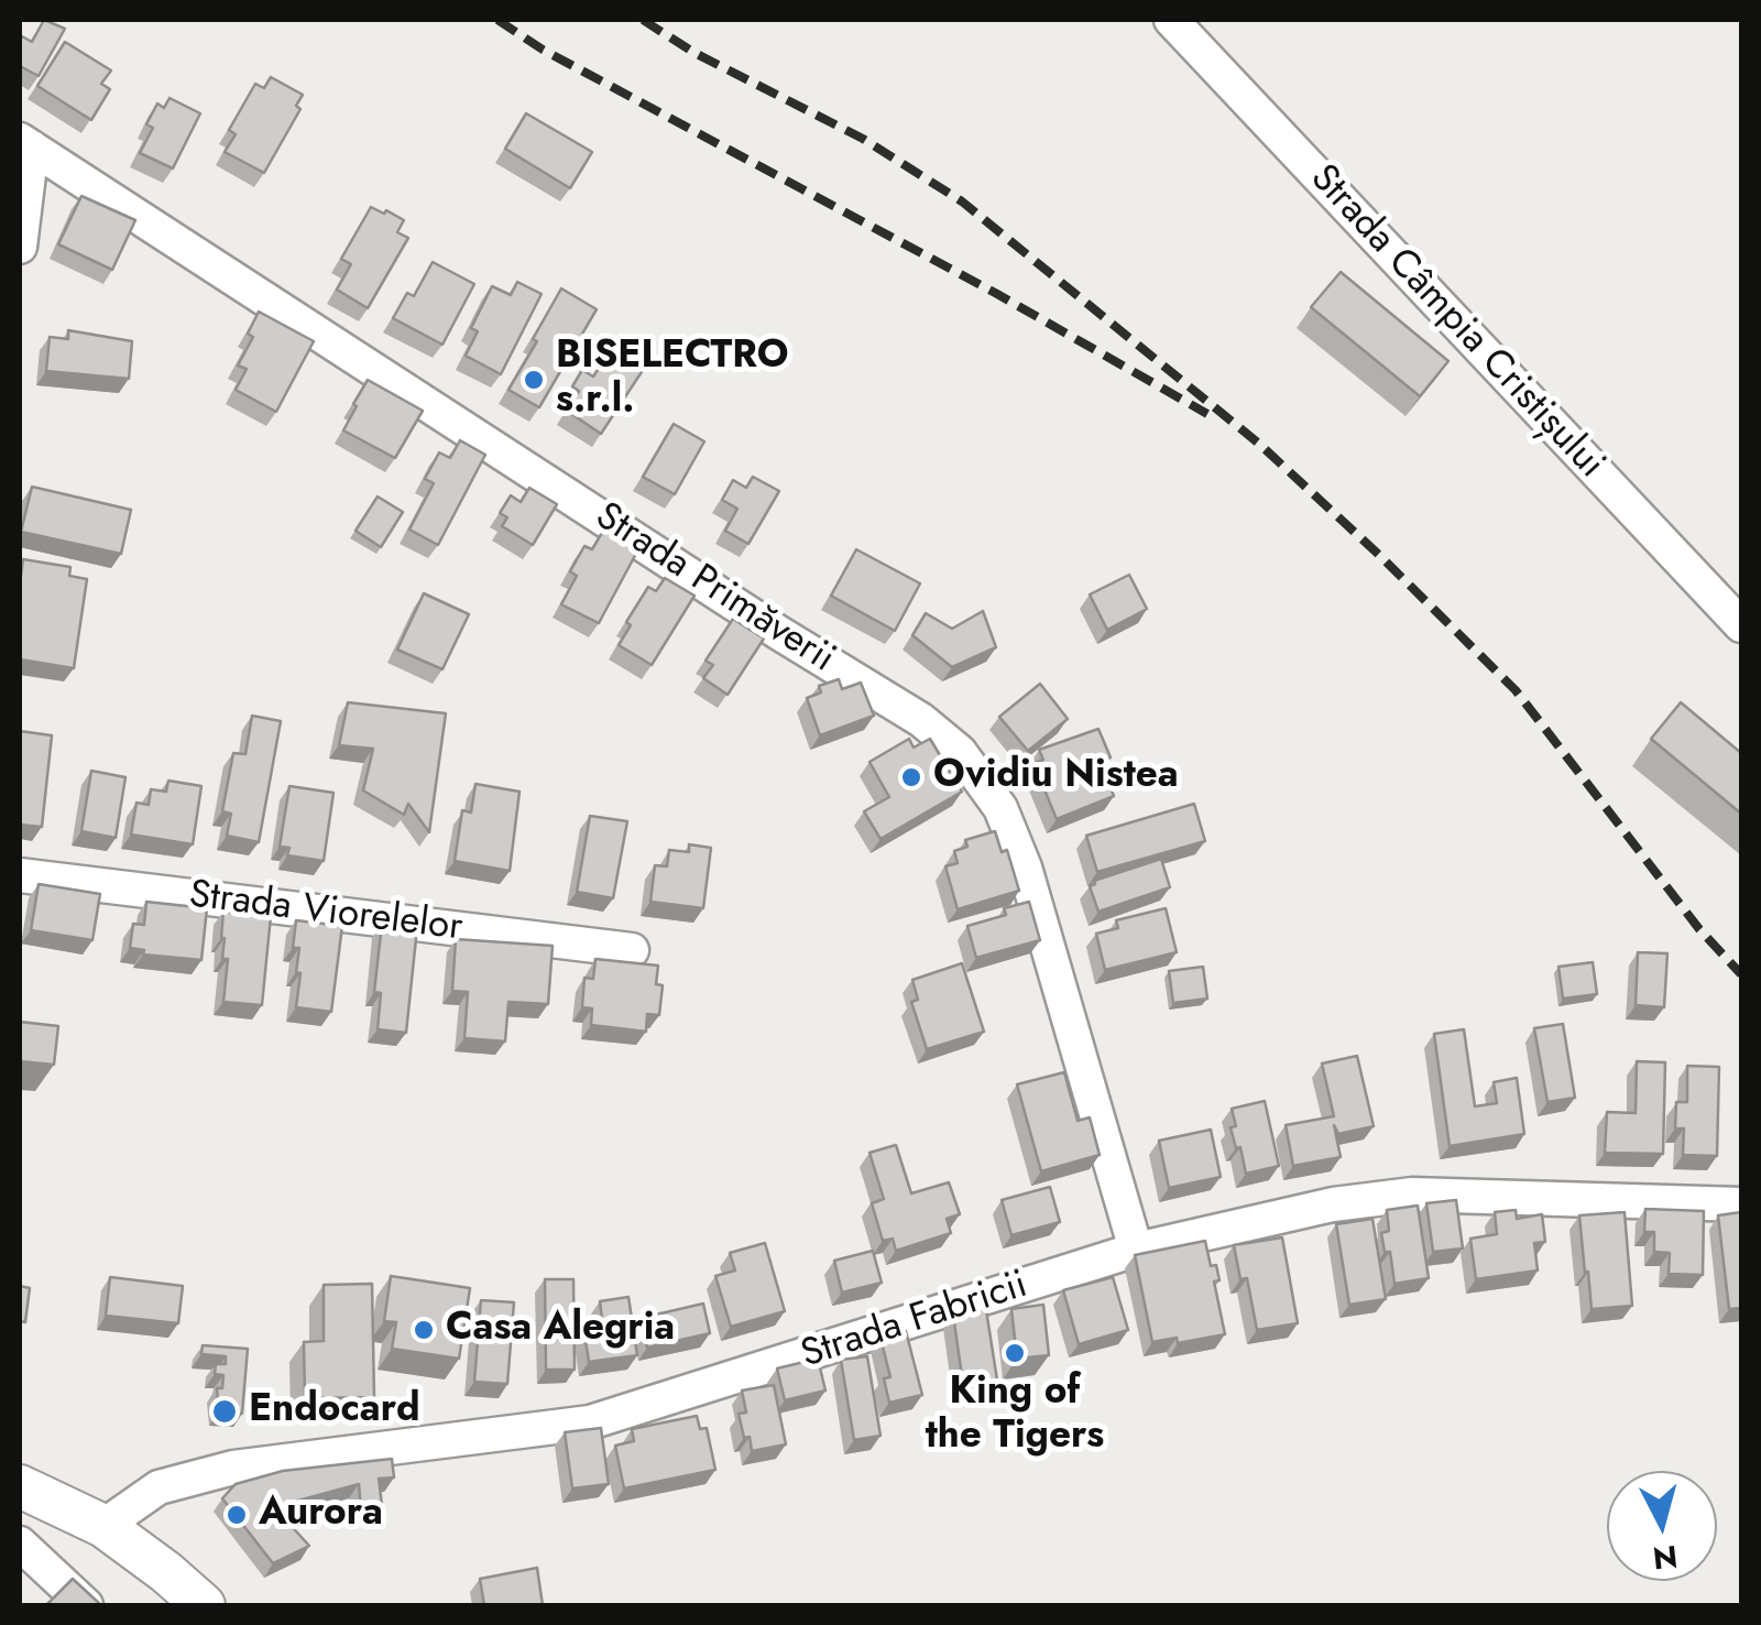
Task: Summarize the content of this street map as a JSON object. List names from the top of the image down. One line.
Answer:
{"streets":{"street":["Strada Câmpia Cristișului","Strada Primăverii","Strada Viorelelor","Strada Fabricii"]},"crossings":[["Strada Primăverii","Strada Fabricii"]],"places":["BISELECTRO s.r.l.","Ovidiu Nistea","Casa Alegria","King of the Tigers","Endocard","Aurora"],"north":"bottom"}
